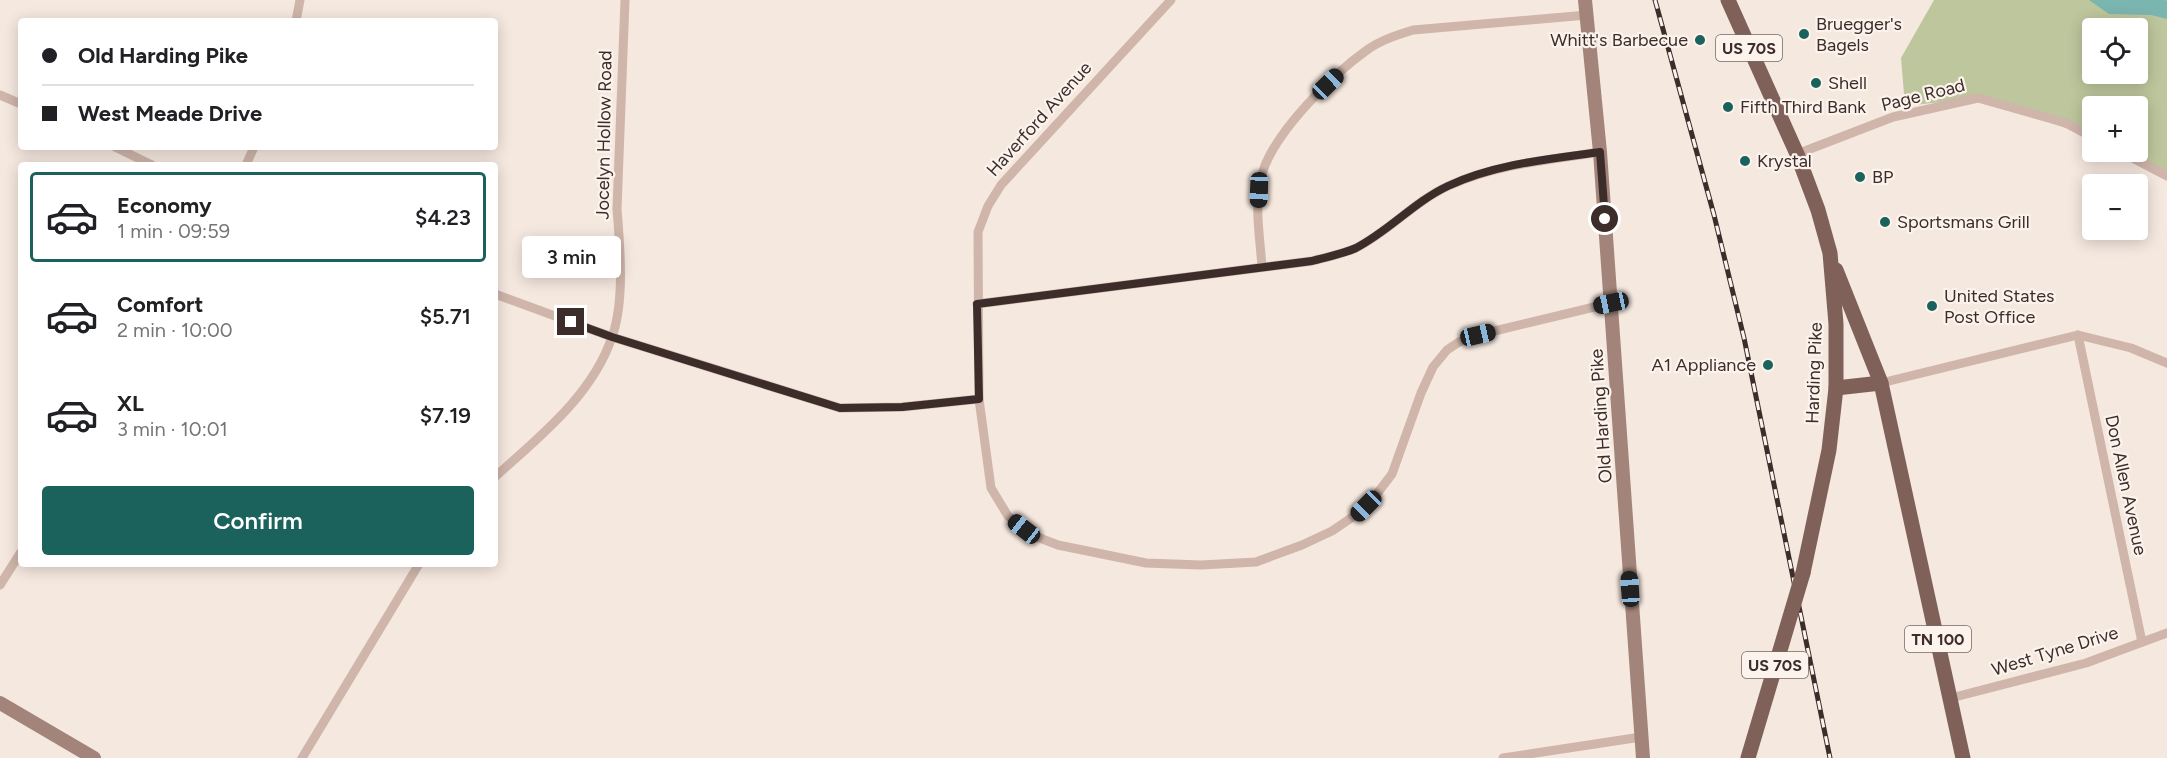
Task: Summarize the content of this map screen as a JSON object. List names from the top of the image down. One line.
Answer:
{"streets":{"main road":["US 70S","Harding Pike","TN 100"],"street":["Page Road","Haverford Avenue","Jocelyn Hollow Road","Old Harding Pike","Don Allen Avenue","West Tyne Drive"]},"crossings":[["Page Road","Harding Pike"],["Haverford Avenue","Old Harding Pike"],["Harding Pike","TN 100"],["Don Allen Avenue","West Tyne Drive"],["TN 100","West Tyne Drive"]],"places":["Bruegger's Bagels","Whitt's Barbecue","Shell","Fifth Third Bank","Krystal","BP","Sportsmans Grill","United States Post Office","A1 Appliance"],"page":{"map_buttons":["+","−"],"banner":["Old Harding Pike","West Meade Drive"],"list":[{"name":"Economy","note":"1 min · 09:59","value":"$4.23"},{"name":"Comfort","note":"2 min · 10:00","value":"$5.71"},{"name":"XL","note":"3 min · 10:01","value":"$7.19"}],"bubble":"3 min","buttons":"Confirm"}}
